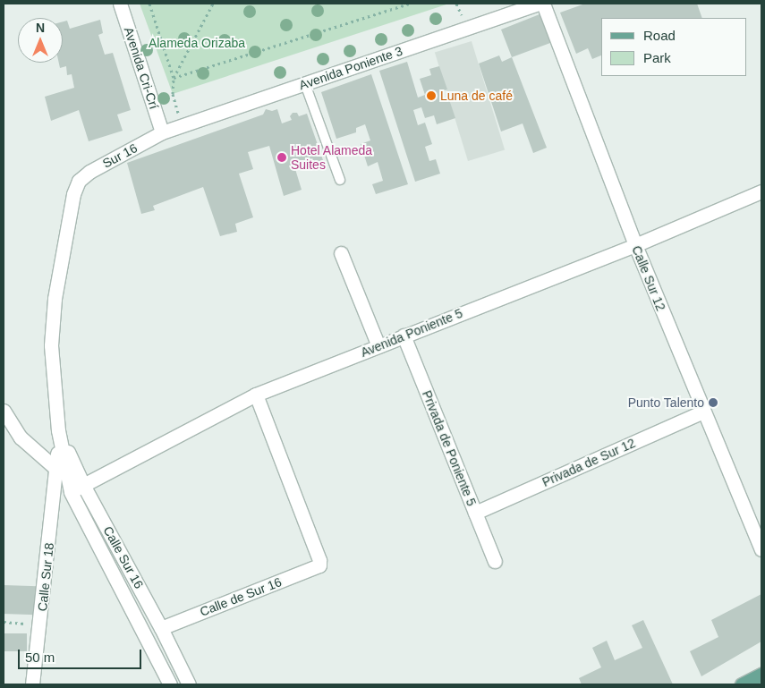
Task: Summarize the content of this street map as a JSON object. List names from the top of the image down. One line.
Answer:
{"streets":{"street":["Avenida Cri-Crí","Avenida Poniente 3","Sur 16","Calle Sur 12","Avenida Poniente 5","Privada de Poniente 5","Privada de Sur 12","Calle Sur 16","Calle Sur 18","Calle de Sur 16"]},"crossings":[["Avenida Cri-Crí","Avenida Poniente 3"],["Avenida Cri-Crí","Sur 16"],["Avenida Poniente 3","Sur 16"],["Sur 16","Calle Sur 16"],["Calle Sur 12","Avenida Poniente 5"],["Calle Sur 12","Privada de Sur 12"],["Avenida Poniente 5","Privada de Poniente 5"],["Avenida Poniente 5","Calle Sur 16"],["Avenida Poniente 5","Calle de Sur 16"],["Privada de Poniente 5","Privada de Sur 12"],["Calle Sur 16","Calle Sur 18"],["Calle Sur 16","Calle de Sur 16"]],"parks":["Alameda Orizaba"],"places":["Luna de café","Hotel Alameda Suites","Punto Talento"],"legend":["Road","Park"],"scale_bar":"50 m","north":"top"}
